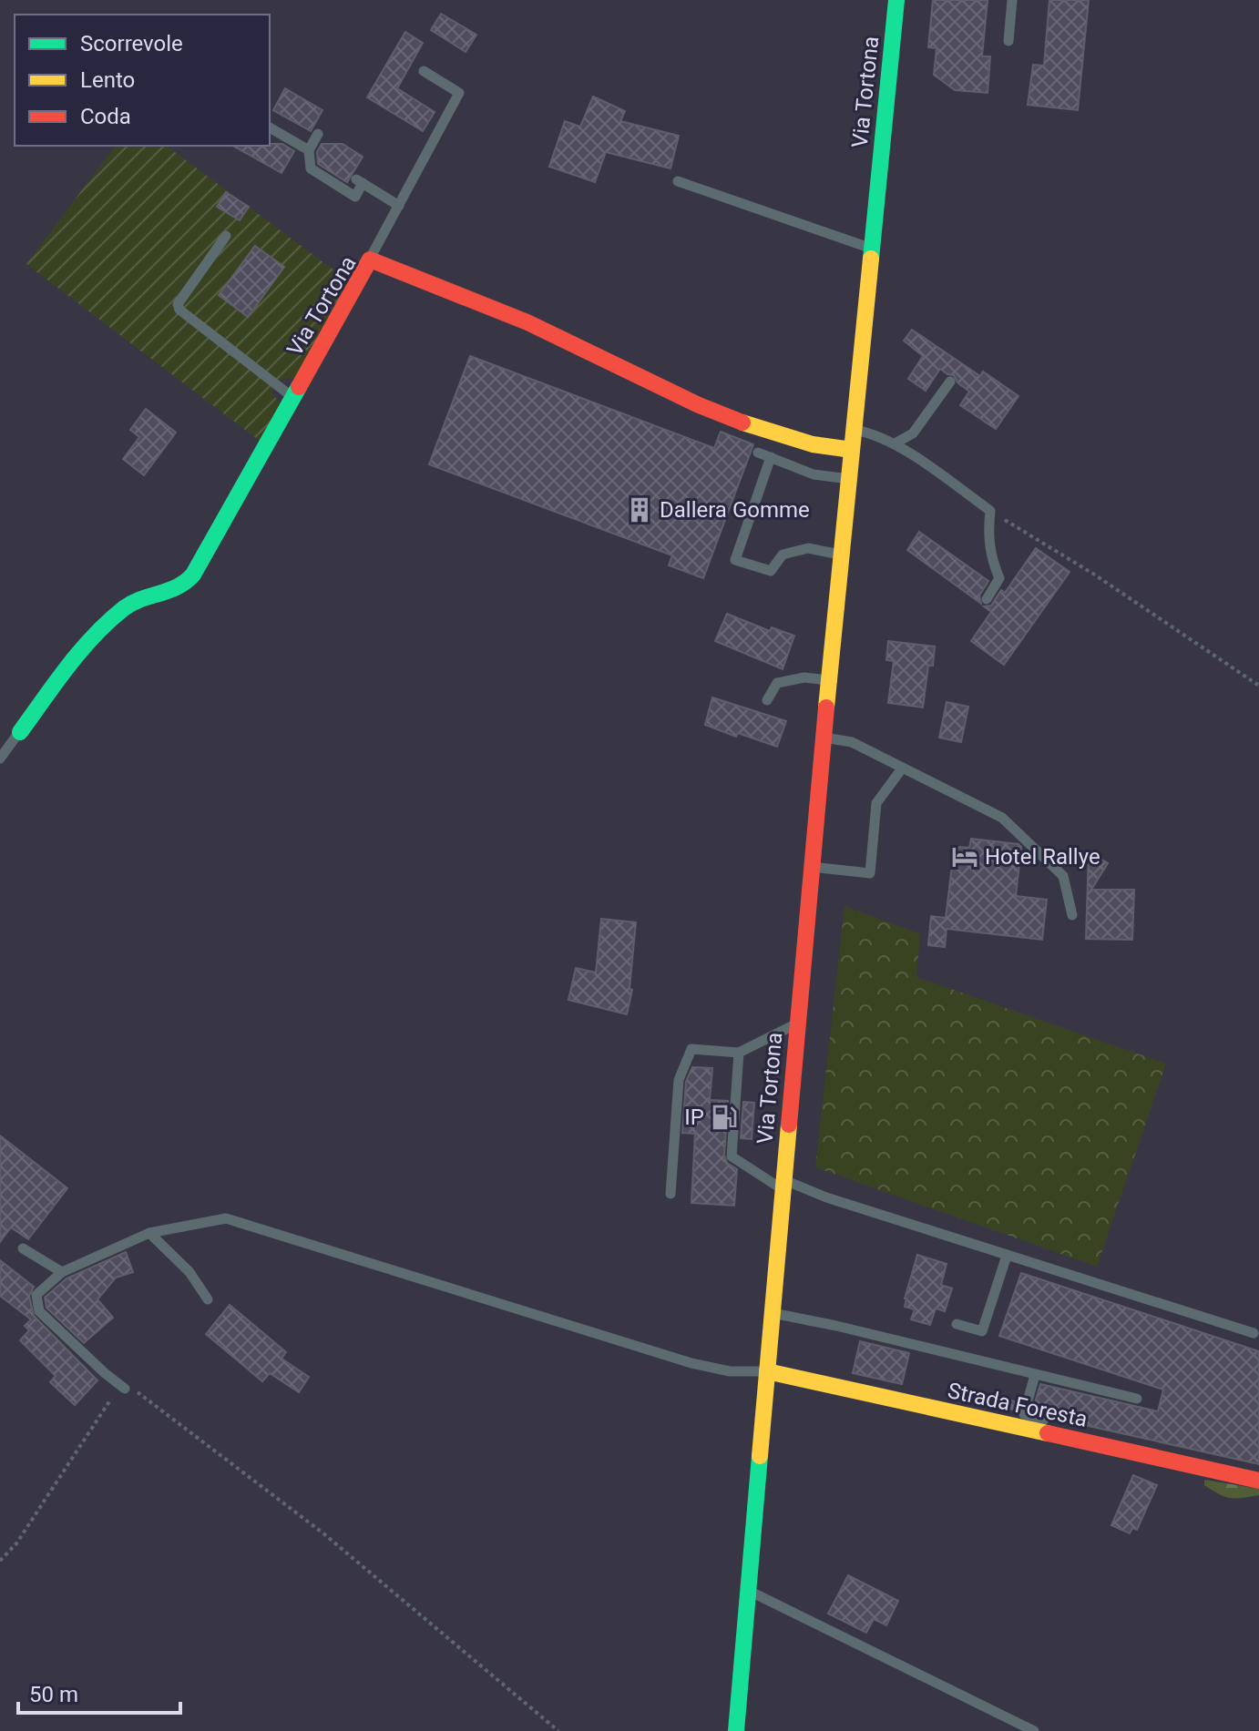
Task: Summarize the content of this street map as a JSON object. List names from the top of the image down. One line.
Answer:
{"streets":{"main road":["Via Tortona","Strada Foresta"]},"crossings":[["Via Tortona","Strada Foresta"]],"places":{"building":["Dallera Gomme"],"hotel":["Hotel Rallye"],"fuel station":["IP"]},"legend":["Scorrevole","Lento","Coda"],"scale_bar":"50 m"}
